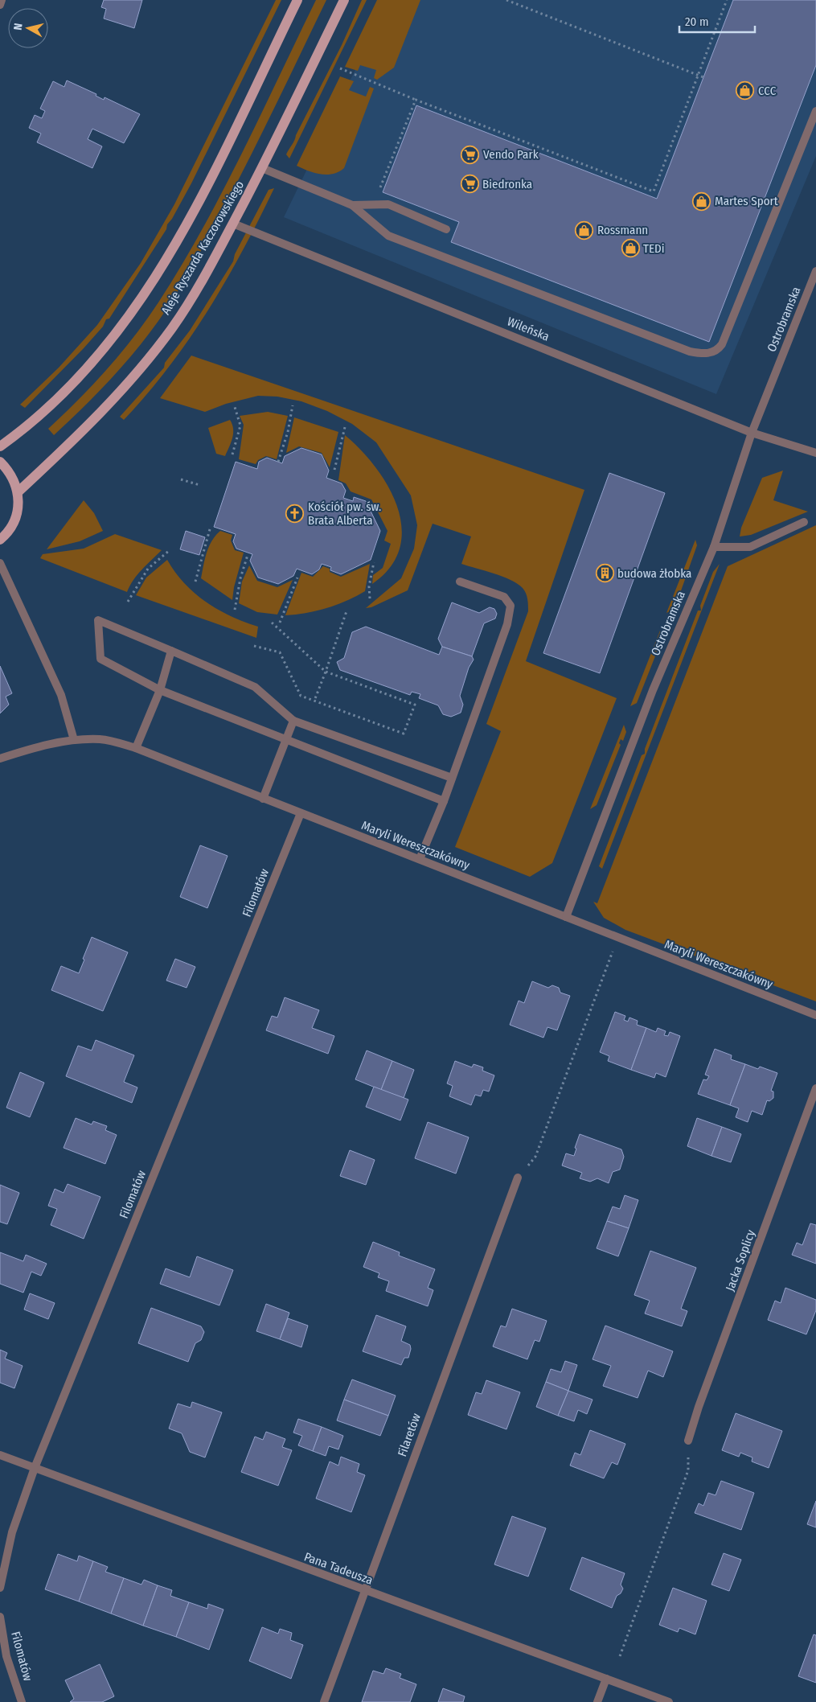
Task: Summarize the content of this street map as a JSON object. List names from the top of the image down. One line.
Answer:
{"streets":{"main road":["Aleje Ryszarda Kaczorowskiego"],"street":["Ostrobramska","Wileńska","Maryli Wereszczakówny","Filomatów","Jacka Soplicy","Filaretów","Pana Tadeusza"]},"crossings":[["Aleje Ryszarda Kaczorowskiego","Wileńska"],["Ostrobramska","Wileńska"],["Ostrobramska","Maryli Wereszczakówny"],["Maryli Wereszczakówny","Filomatów"],["Filomatów","Pana Tadeusza"],["Filaretów","Pana Tadeusza"]],"places":{"shop":["CCC","Martes Sport","Rossmann","TEDi"],"supermarket":["Vendo Park","Biedronka"],"church":["Kościół pw. św. Brata Alberta"],"building":["budowa żłobka"]},"scale_bar":"20 m","north":"left"}
